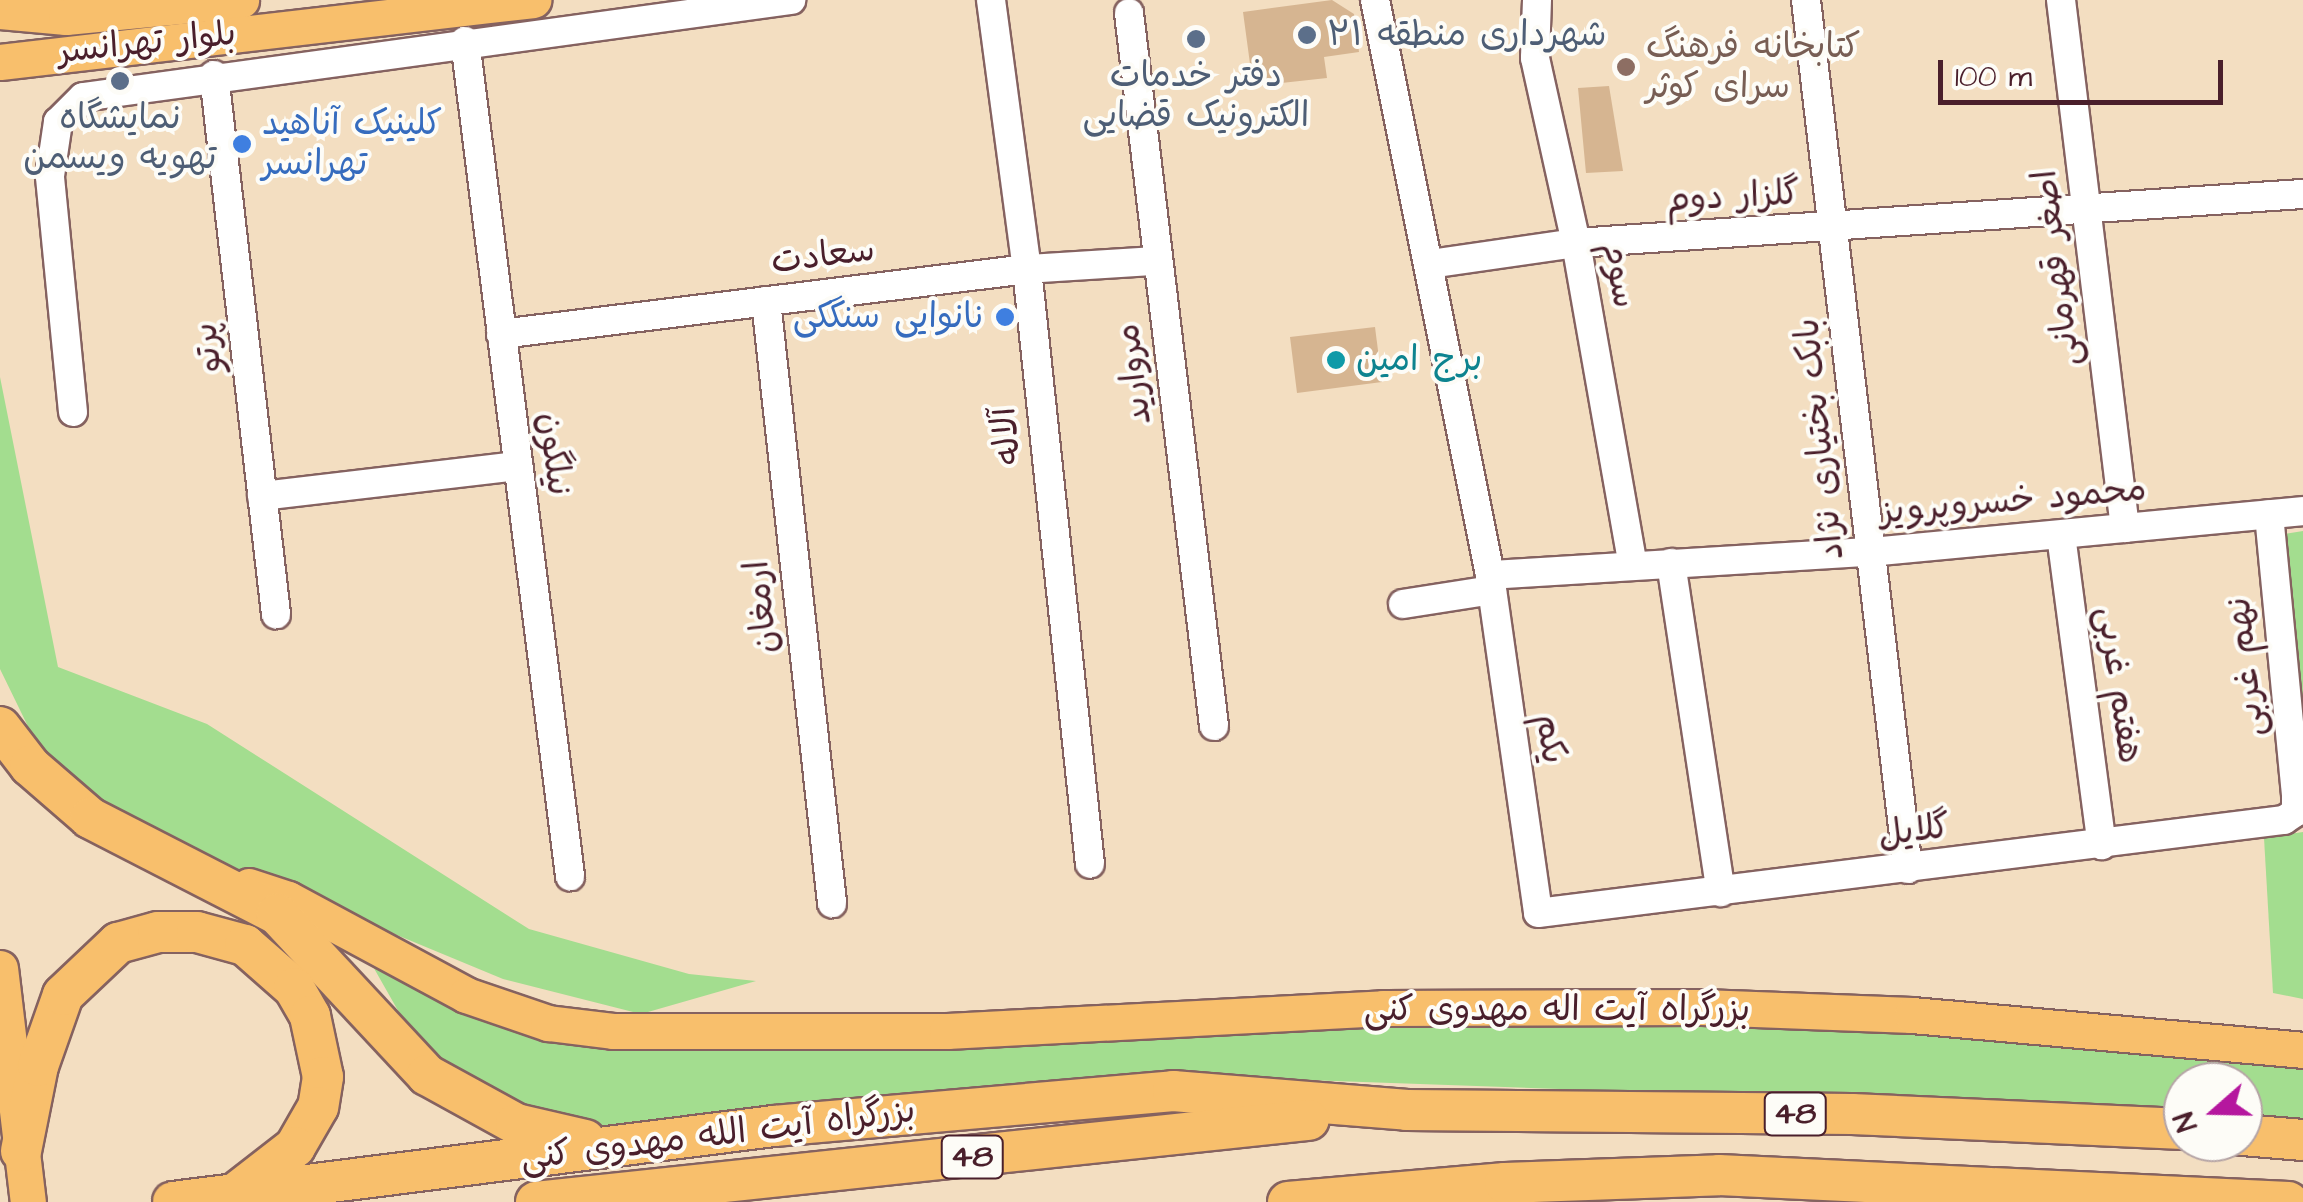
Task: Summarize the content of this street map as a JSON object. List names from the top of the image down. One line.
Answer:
{"streets":{"highway":["48","بزرگراه آیت الله مهدوی کنی"],"main road":["بلوار تهرانسر","بزرگراه آیت اله مهدوی کنی"],"street":["گلزار دوم","سعادت","اصغر قهرمانی","سوم","پرتو","مروارید","آلاله","بابک بختیاری نژاد","نیلگون","محمود خسروپرویز","ارمغان","نهم غربی","هفتم غربی","یکم","گلایل"]},"crossings":[["گلزار دوم","اصغر قهرمانی"],["گلزار دوم","سوم"],["گلزار دوم","بابک بختیاری نژاد"],["گلزار دوم","یکم"],["سعادت","مروارید"],["سعادت","آلاله"],["سعادت","نیلگون"],["سعادت","ارمغان"],["اصغر قهرمانی","محمود خسروپرویز"],["سوم","محمود خسروپرویز"],["بابک بختیاری نژاد","محمود خسروپرویز"],["بابک بختیاری نژاد","گلایل"],["محمود خسروپرویز","نهم غربی"],["محمود خسروپرویز","هفتم غربی"],["محمود خسروپرویز","یکم"],["نهم غربی","گلایل"],["هفتم غربی","گلایل"],["یکم","گلایل"],["48","بزرگراه آیت الله مهدوی کنی"]],"places":["شهرداری منطقه ۲۱","دفتر خدمات الکترونیک قضایی","کتابخانه فرهنگ سرای کوثر","نمایشگاه تهویه ویسمن","کلینیک آناهید تهرانسر","نانوایی سنگکی","برج امین"],"scale_bar":"100 m","north":"left"}
